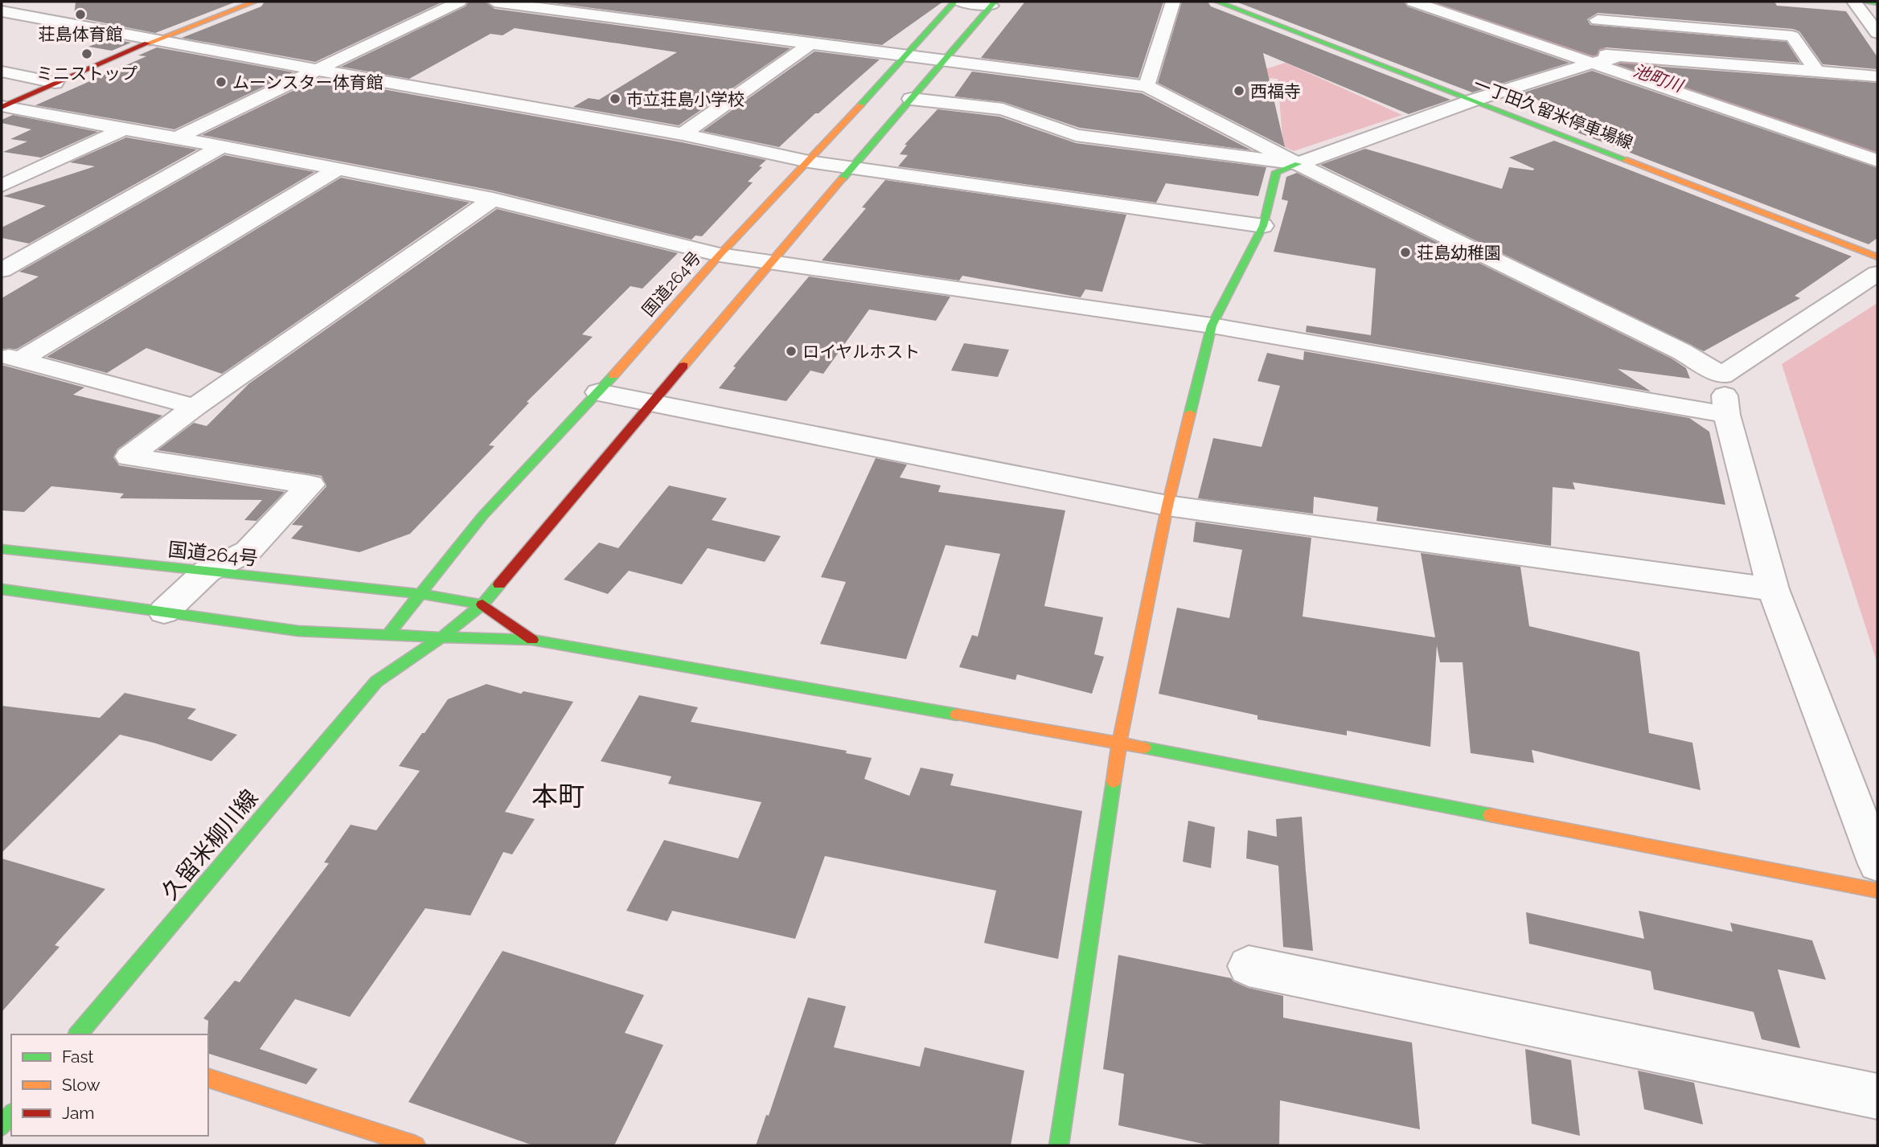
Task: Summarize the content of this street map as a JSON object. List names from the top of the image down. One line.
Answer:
{"streets":{"main road":["一丁田久留米停車場線","国道264号","久留米柳川線"]},"districts":["本町"],"water":["池町川"],"places":["荘島体育館","ミニストップ","ムーンスター体育館","西福寺","市立荘島小学校","荘島幼稚園","ロイヤルホスト"],"legend":["Fast","Slow","Jam"]}
